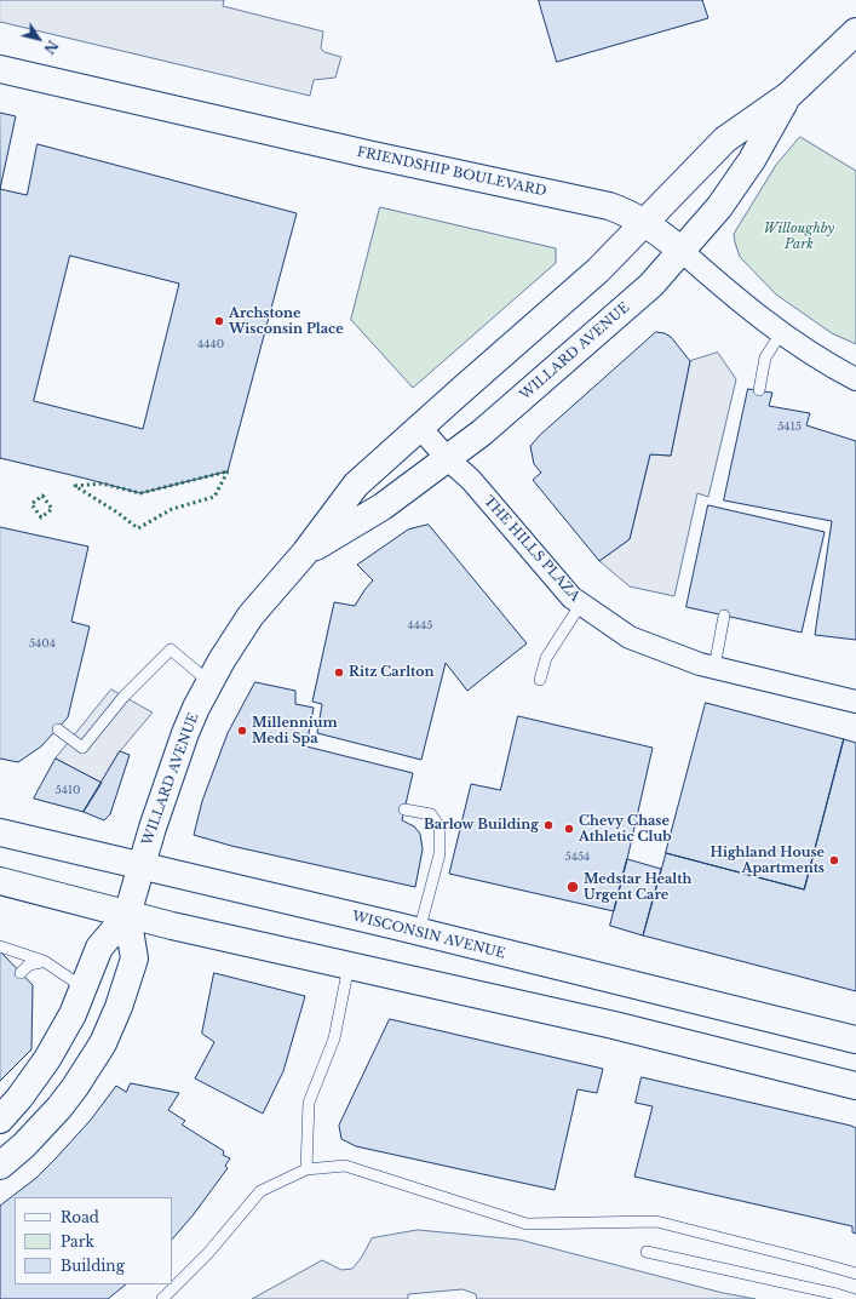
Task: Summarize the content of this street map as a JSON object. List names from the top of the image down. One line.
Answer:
{"streets":{"street":["FRIENDSHIP BOULEVARD","WILLARD AVENUE","THE HILLS PLAZA","WISCONSIN AVENUE"]},"crossings":[["FRIENDSHIP BOULEVARD","WILLARD AVENUE"],["WILLARD AVENUE","THE HILLS PLAZA"],["WILLARD AVENUE","WISCONSIN AVENUE"]],"parks":["Willoughby Park"],"places":["Archstone Wisconsin Place","Ritz Carlton","Millennium Medi Spa","Barlow Building","Chevy Chase Athletic Club","Highland House Apartments","Medstar Health Urgent Care"],"house_numbers":["4440","5415","4445","5404","5410","5454"],"legend":["Road","Park","Building"],"north":"bottom right"}
